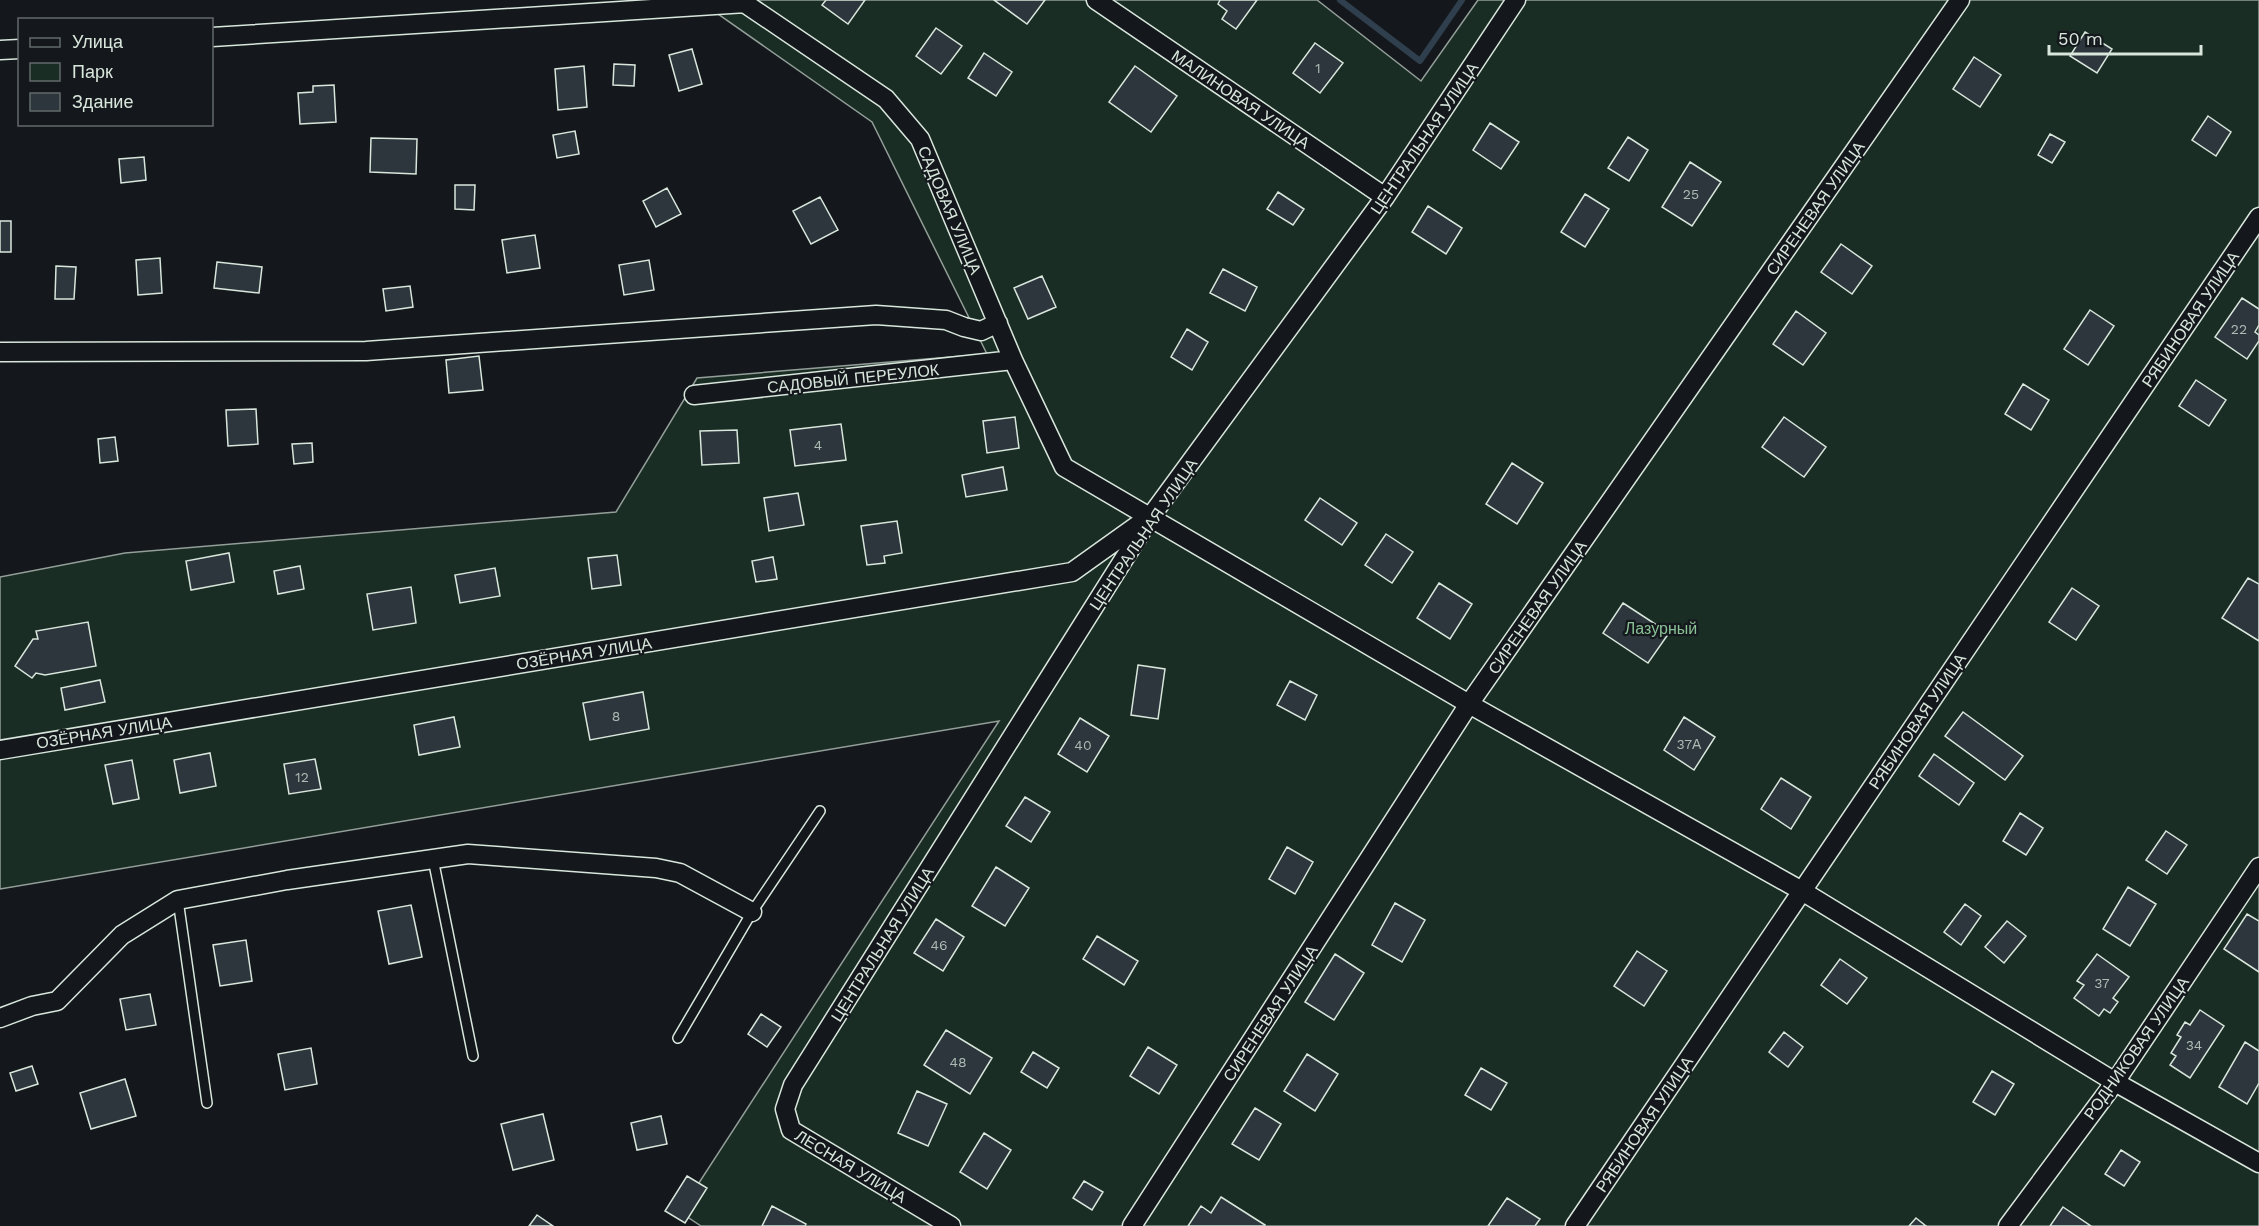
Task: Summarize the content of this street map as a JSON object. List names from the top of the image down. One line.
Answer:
{"streets":{"street":["МАЛИНОВАЯ УЛИЦА","ЦЕНТРАЛЬНАЯ УЛИЦА","СИРЕНЕВАЯ УЛИЦА","САДОВАЯ УЛИЦА","РЯБИНОВАЯ УЛИЦА","САДОВЫЙ ПЕРЕУЛОК","ОЗЁРНАЯ УЛИЦА","РОДНИКОВАЯ УЛИЦА","ЛЕСНАЯ УЛИЦА"]},"crossings":[["МАЛИНОВАЯ УЛИЦА","ЦЕНТРАЛЬНАЯ УЛИЦА"],["ЦЕНТРАЛЬНАЯ УЛИЦА","САДОВАЯ УЛИЦА"],["ЦЕНТРАЛЬНАЯ УЛИЦА","ОЗЁРНАЯ УЛИЦА"],["ЦЕНТРАЛЬНАЯ УЛИЦА","ЛЕСНАЯ УЛИЦА"],["СИРЕНЕВАЯ УЛИЦА","САДОВАЯ УЛИЦА"],["САДОВАЯ УЛИЦА","РЯБИНОВАЯ УЛИЦА"],["САДОВАЯ УЛИЦА","САДОВЫЙ ПЕРЕУЛОК"],["САДОВАЯ УЛИЦА","ОЗЁРНАЯ УЛИЦА"],["САДОВАЯ УЛИЦА","РОДНИКОВАЯ УЛИЦА"]],"parks":["Лазурный"],"house_numbers":["1","25","22","4","8","37А","40","12","46","37","34","48"],"legend":["Улица","Парк","Здание"],"scale_bar":"50 m"}
